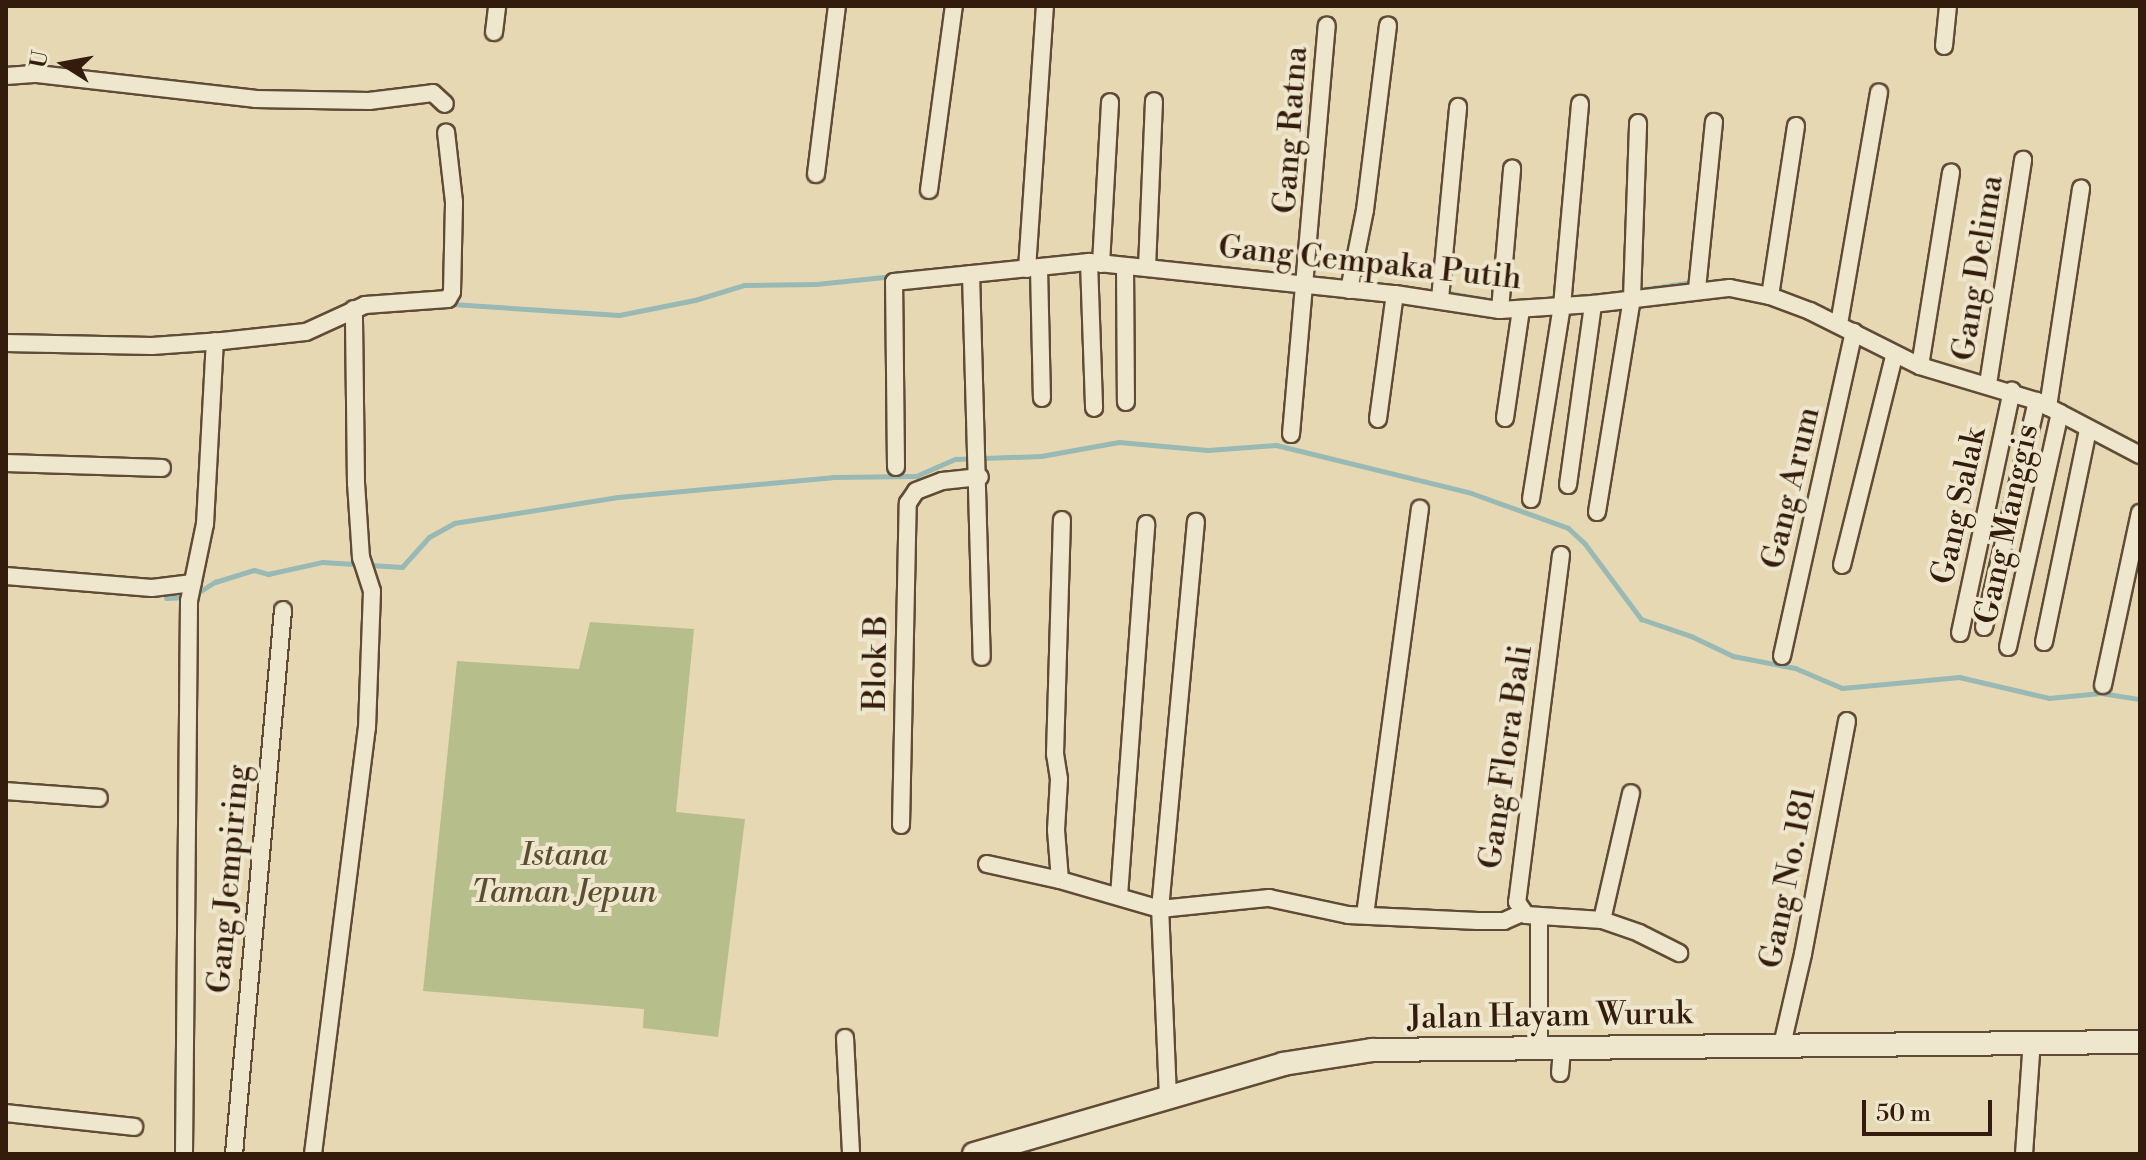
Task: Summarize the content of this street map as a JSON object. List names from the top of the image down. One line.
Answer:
{"streets":{"main road":["Jalan Hayam Wuruk"],"street":["Gang Ratna","Gang Cempaka Putih","Gang Delima","Gang Arum","Gang Salak","Gang Manggis","Blok B","Gang Flora Bali","Gang No. 181","Gang Jempiring"]},"crossings":[["Gang Ratna","Gang Cempaka Putih"],["Gang Cempaka Putih","Gang Delima"],["Gang Cempaka Putih","Gang Arum"],["Gang Cempaka Putih","Gang Salak"],["Gang Cempaka Putih","Gang Manggis"],["Gang No. 181","Jalan Hayam Wuruk"]],"parks":["Istana Taman Jepun"],"scale_bar":"50 m","north":"left"}
